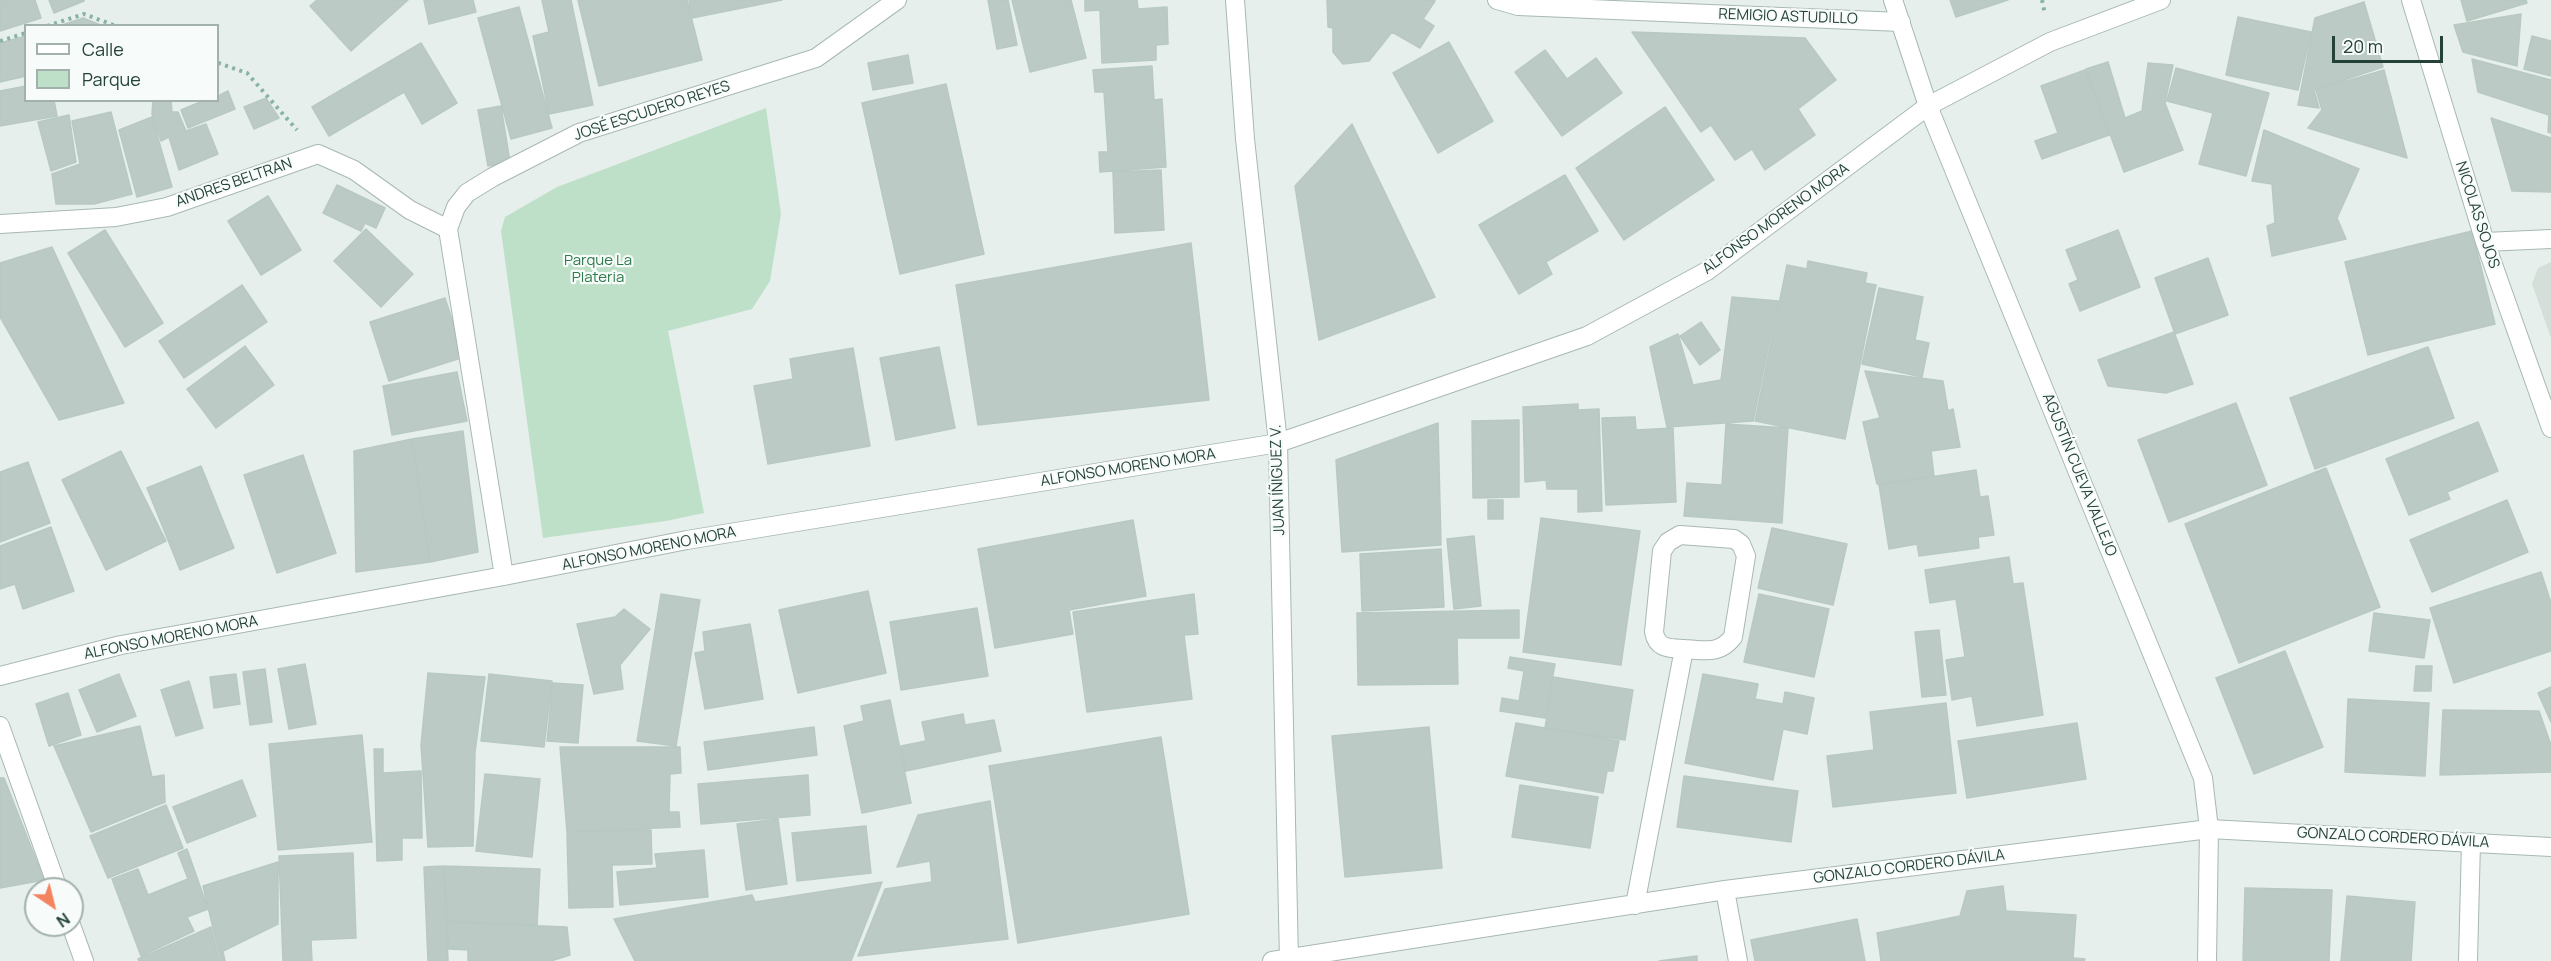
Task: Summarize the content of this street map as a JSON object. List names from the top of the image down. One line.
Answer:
{"streets":{"street":["REMIGIO ASTUDILLO","JOSÉ ESCUDERO REYES","ANDRES BELTRAN","NICOLAS SOJOS","ALFONSO MORENO MORA","AGUSTÍN CUEVA VALLEJO","JUAN ÍÑIGUEZ V.","GONZALO CORDERO DÁVILA"]},"crossings":[["REMIGIO ASTUDILLO","AGUSTÍN CUEVA VALLEJO"],["ALFONSO MORENO MORA","AGUSTÍN CUEVA VALLEJO"],["ALFONSO MORENO MORA","JUAN ÍÑIGUEZ V."],["AGUSTÍN CUEVA VALLEJO","GONZALO CORDERO DÁVILA"],["JUAN ÍÑIGUEZ V.","GONZALO CORDERO DÁVILA"]],"parks":["Parque La Plateria"],"legend":["Calle","Parque"],"scale_bar":"20 m","north":"bottom right"}
